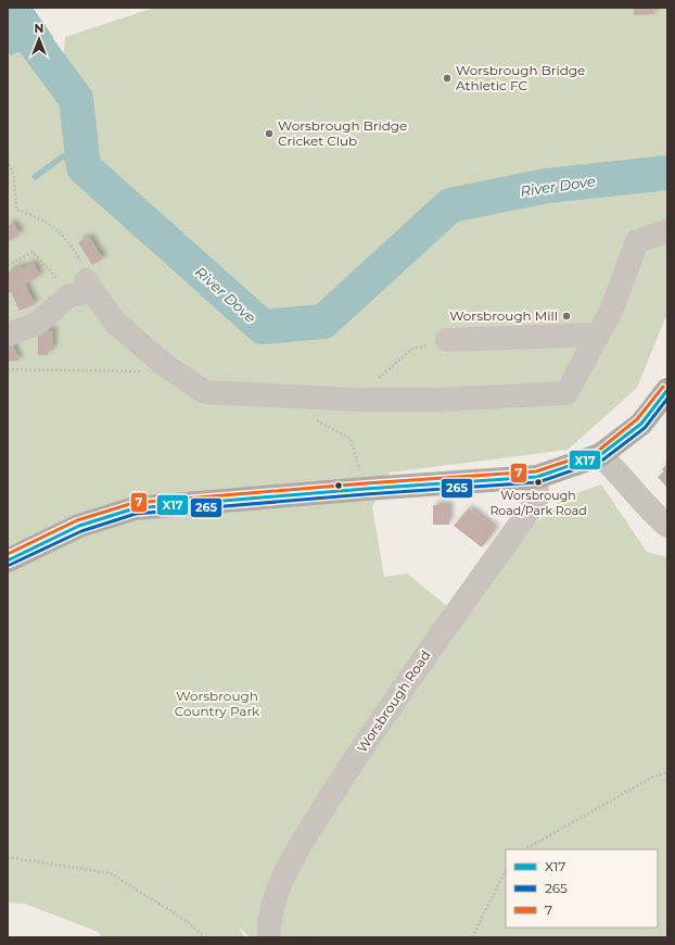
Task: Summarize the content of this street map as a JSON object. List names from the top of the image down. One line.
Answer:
{"streets":{"street":["Worsbrough Road"]},"water":["River Dove"],"parks":["Worsbrough Country Park"],"places":["Worsbrough Bridge Athletic FC","Worsbrough Bridge Cricket Club","Worsbrough Mill","Worsbrough Road/Park Road"],"lines":["transit line 7","transit line X17","transit line 265"],"legend":["X17","265","7"],"north":"top"}
